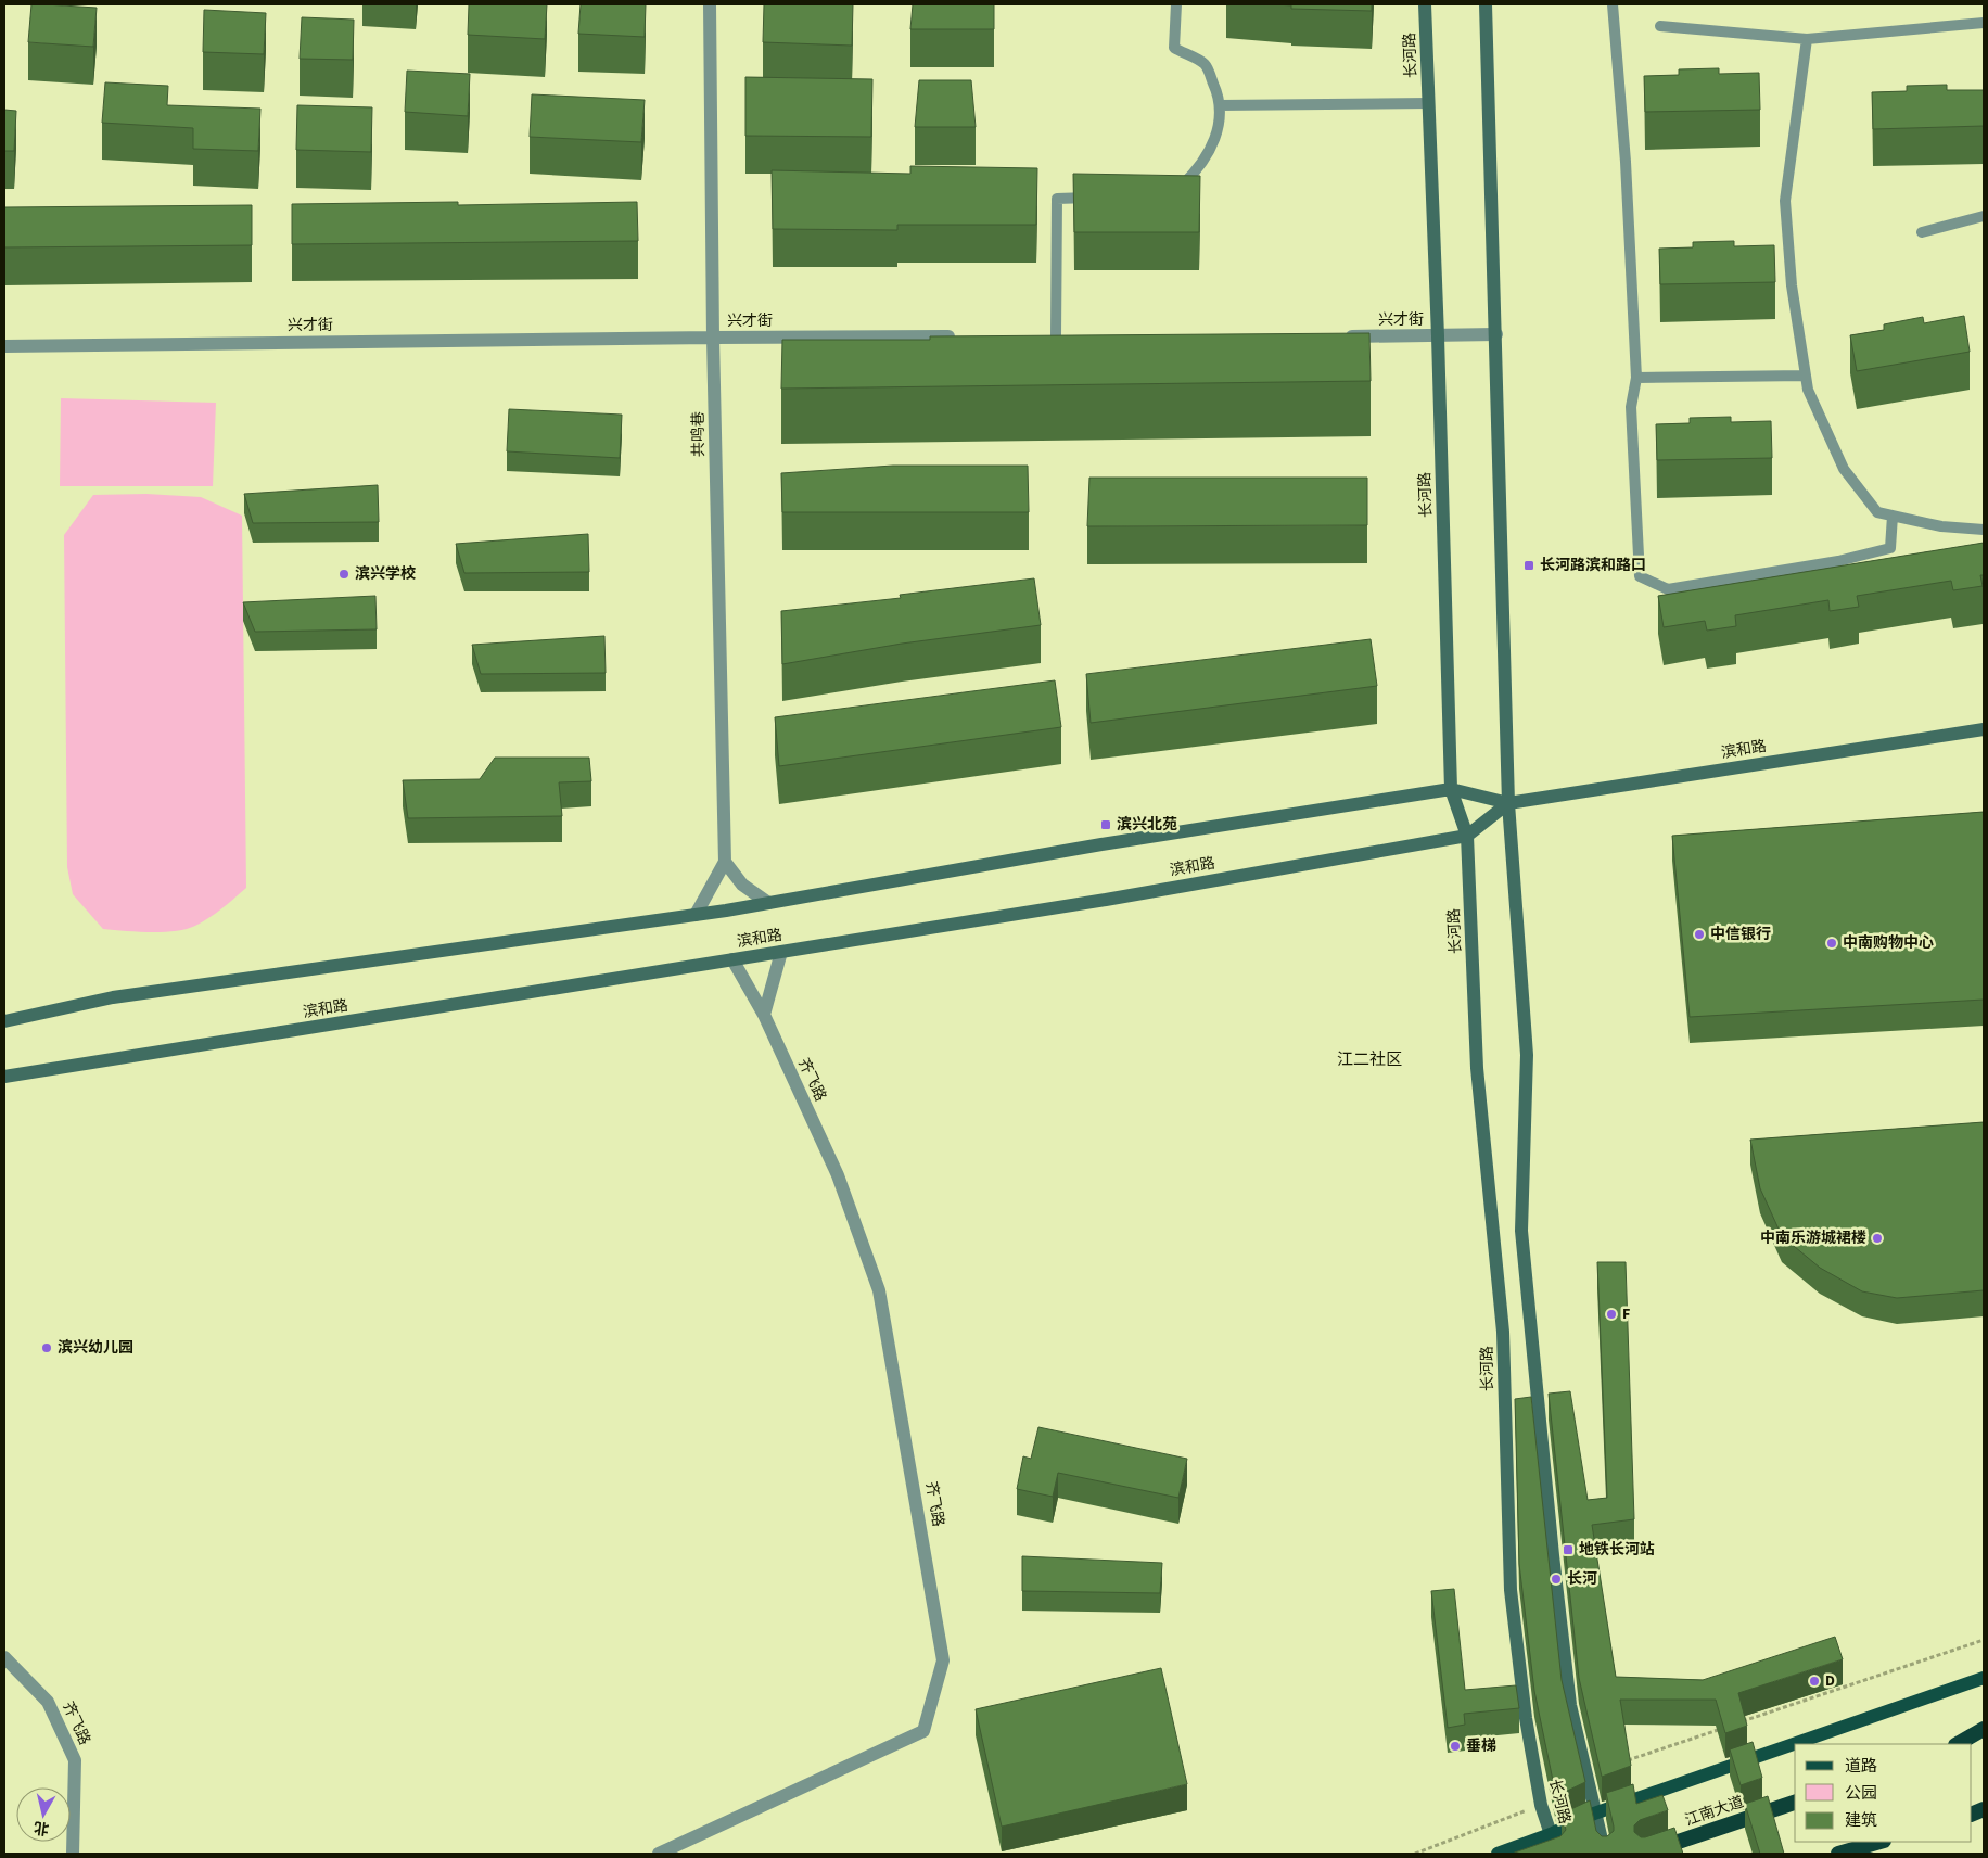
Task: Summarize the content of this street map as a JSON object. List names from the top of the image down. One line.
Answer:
{"streets":{"highway":["江南大道"],"main road":["长河路","滨和路"],"street":["兴才街","共鸣巷","齐飞路"]},"crossings":[["长河路","兴才街"],["长河路","滨和路"],["兴才街","共鸣巷"],["滨和路","齐飞路"]],"districts":["江二社区"],"places":{"transit":["长河路滨和路口","滨兴北苑","地铁长河站"],"other":["滨兴学校","中信银行","中南购物中心","中南乐游城裙楼","F","滨兴幼儿园","长河","D","垂梯"]},"legend":["道路","公园","建筑"],"north":"bottom"}
